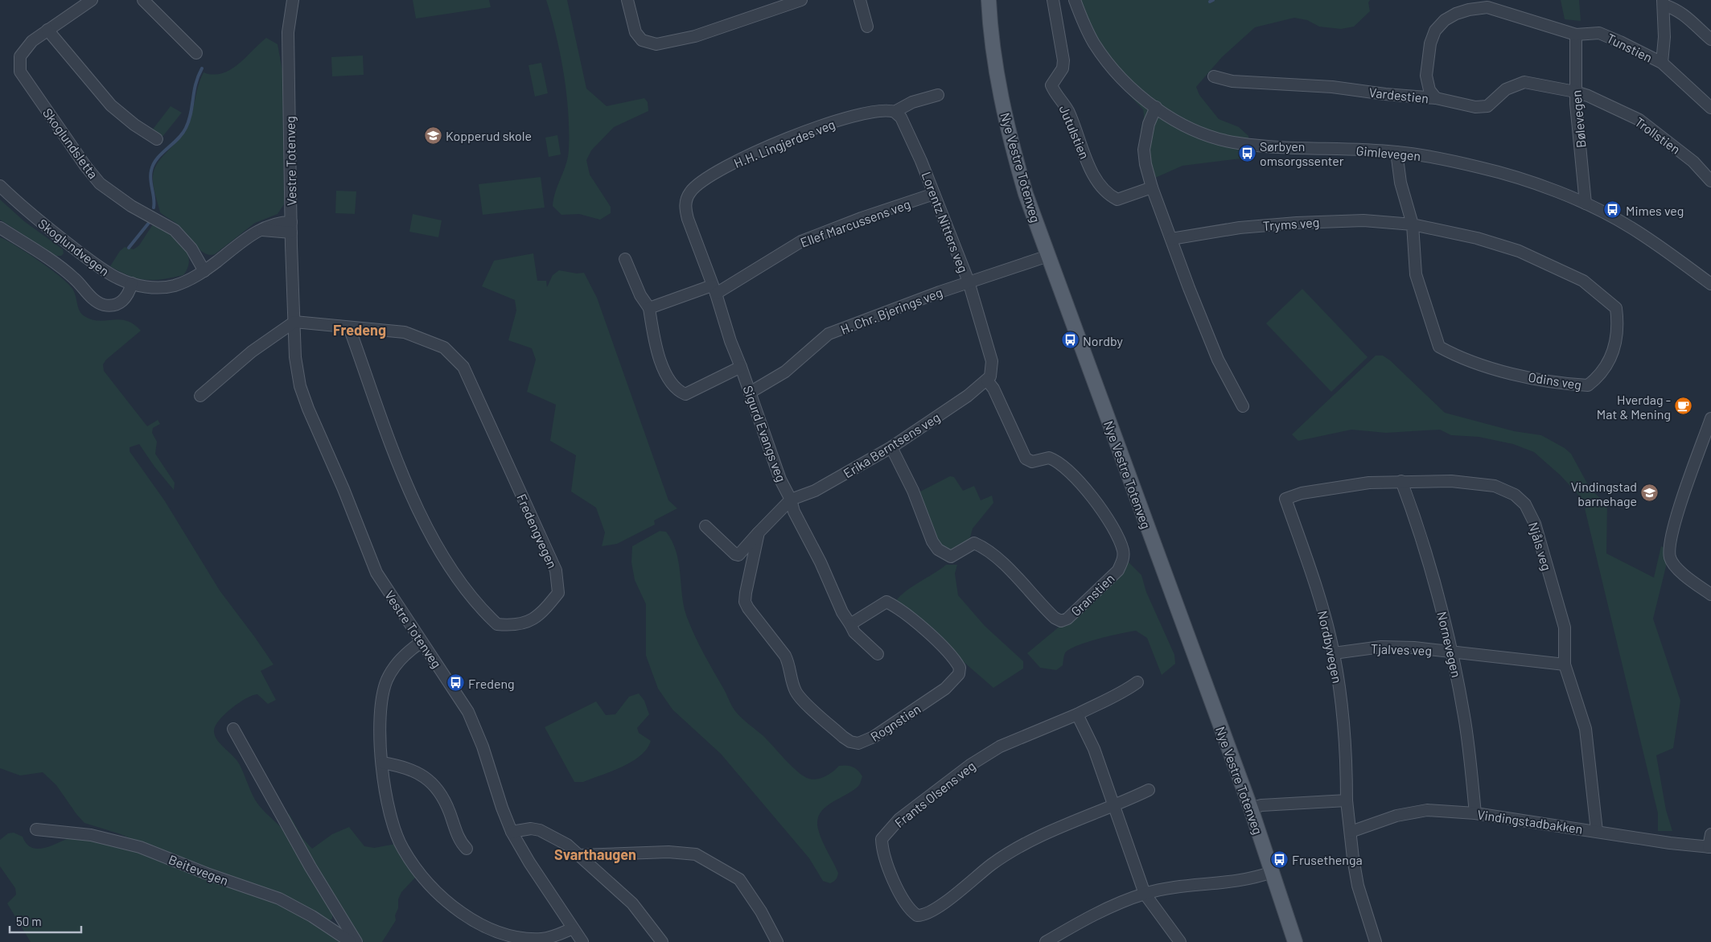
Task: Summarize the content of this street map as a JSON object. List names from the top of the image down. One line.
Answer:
{"streets":{"main road":["Nye Vestre Totenveg"],"street":["Tunstien","Vardestien","Bølevegen","Jutulstien","Trollstien","Skoglundsletta","H.H. Lingjerdes veg","Gimlevegen","Vestre Totenveg","Lorentz Nitters veg","Ellef Marcussens veg","Tryms veg","Skoglundvegen","H. Chr. Bjerings veg","Odins veg","Sigurd Evangs veg","Erika Berntsens veg","Fredengvegen","Njåls veg","Granstien","Nornevegen","Nordbyvegen","Tjalves veg","Rognstien","Frants Olsens veg","Vindingstadbakken","Beitevegen"]},"crossings":[["Tunstien","Vardestien"],["Tunstien","Bølevegen"],["Vardestien","Bølevegen"],["Vardestien","Trollstien"],["Bølevegen","Trollstien"],["Bølevegen","Gimlevegen"],["Skoglundsletta","Skoglundvegen"],["H.H. Lingjerdes veg","Lorentz Nitters veg"],["H.H. Lingjerdes veg","Sigurd Evangs veg"],["Gimlevegen","Odins veg"],["Vestre Totenveg","Skoglundvegen"],["Vestre Totenveg","Fredengvegen"],["Nye Vestre Totenveg","H. Chr. Bjerings veg"],["Lorentz Nitters veg","Ellef Marcussens veg"],["Lorentz Nitters veg","H. Chr. Bjerings veg"],["Lorentz Nitters veg","Erika Berntsens veg"],["Lorentz Nitters veg","Granstien"],["Ellef Marcussens veg","Sigurd Evangs veg"],["Tryms veg","Odins veg"],["H. Chr. Bjerings veg","Sigurd Evangs veg"],["Sigurd Evangs veg","Erika Berntsens veg"],["Erika Berntsens veg","Granstien"],["Njåls veg","Nornevegen"],["Njåls veg","Nordbyvegen"],["Njåls veg","Tjalves veg"],["Njåls veg","Vindingstadbakken"],["Nornevegen","Tjalves veg"],["Nornevegen","Vindingstadbakken"],["Nordbyvegen","Tjalves veg"],["Nordbyvegen","Vindingstadbakken"]],"districts":["Fredeng","Svarthaugen"],"places":{"school or university":["Kopperud skole","Vindingstad barnehage"],"bus stop":["Sørbyen omsorgssenter","Mimes veg","Nordby","Fredeng","Frusethenga"],"cafe":["Hverdag - Mat & Mening"]},"scale_bar":"50 m"}
